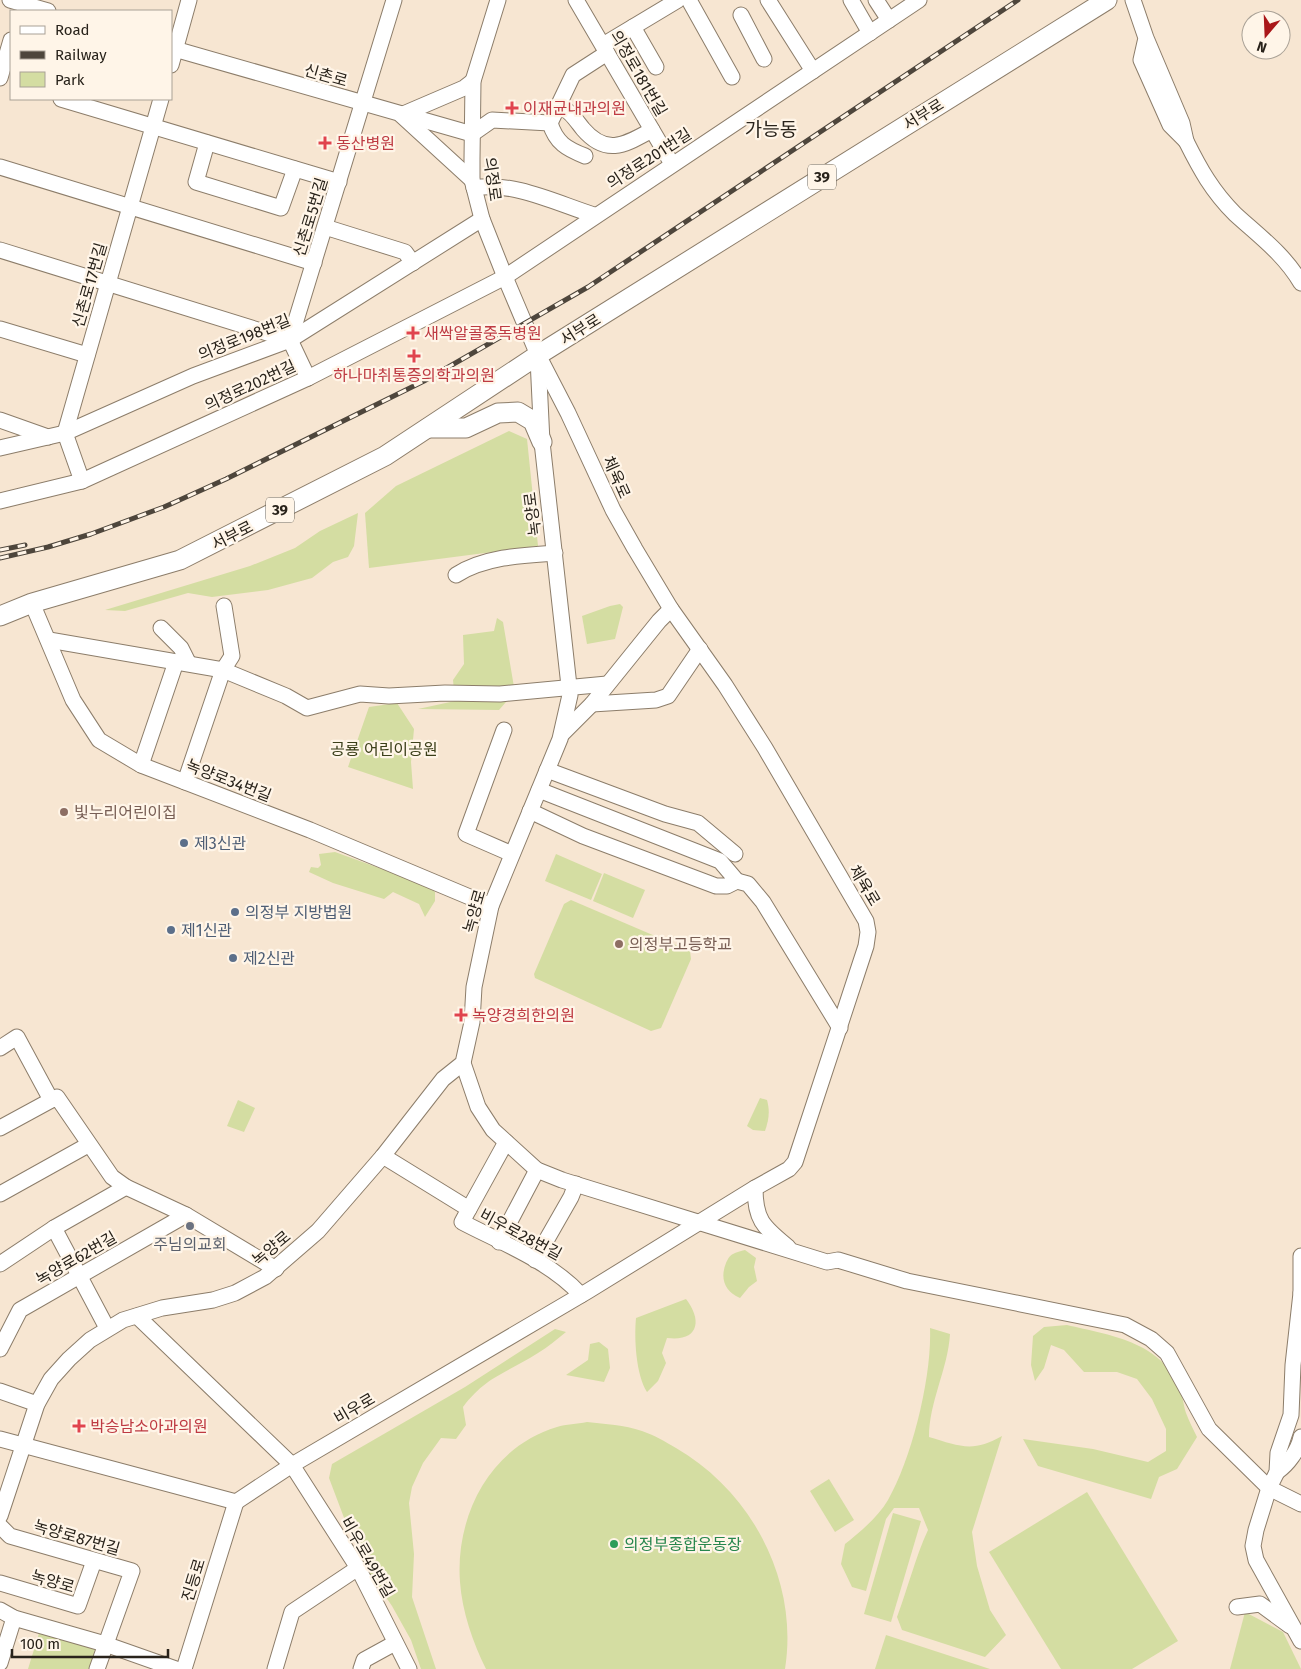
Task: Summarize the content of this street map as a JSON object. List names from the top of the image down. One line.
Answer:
{"streets":{"main road":["서부로","39"],"street":["의정로181번길","신촌로","의정로201번길","의정로","신촌로5번길","신촌로17번길","의정로198번길","의정로202번길","체육로","녹양로","녹양로34번길","비우로28번길","녹양로62번길","비우로","녹양로87번길","비우로49번길","진등로"]},"crossings":[["의정로181번길","의정로201번길"],["신촌로","의정로"],["신촌로","신촌로5번길"],["서부로","의정로"],["서부로","체육로"],["서부로","녹양로"],["서부로","녹양로34번길"],["의정로201번길","의정로"],["의정로201번길","의정로202번길"],["의정로","의정로198번길"],["의정로","의정로202번길"],["의정로","체육로"],["의정로","녹양로"],["신촌로5번길","의정로198번길"],["신촌로17번길","의정로198번길"],["체육로","녹양로"],["체육로","비우로"],["녹양로","녹양로34번길"],["녹양로","비우로28번길"],["녹양로","녹양로87번길"],["비우로28번길","비우로"],["비우로","비우로49번길"],["비우로","진등로"]],"districts":["가능동"],"parks":["공룡 어린이공원"],"places":{"health":["이재균내과의원","동산병원","새싹알콜중독병원","하나마취통증의학과의원","녹양경희한의원","박승남소아과의원"],"other":["빛누리어린이집","제3신관","의정부 지방법원","제1신관","의정부고등학교","제2신관","주님의교회","의정부종합운동장"]},"legend":["Road","Railway","Park"],"scale_bar":"100 m","north":"bottom"}
